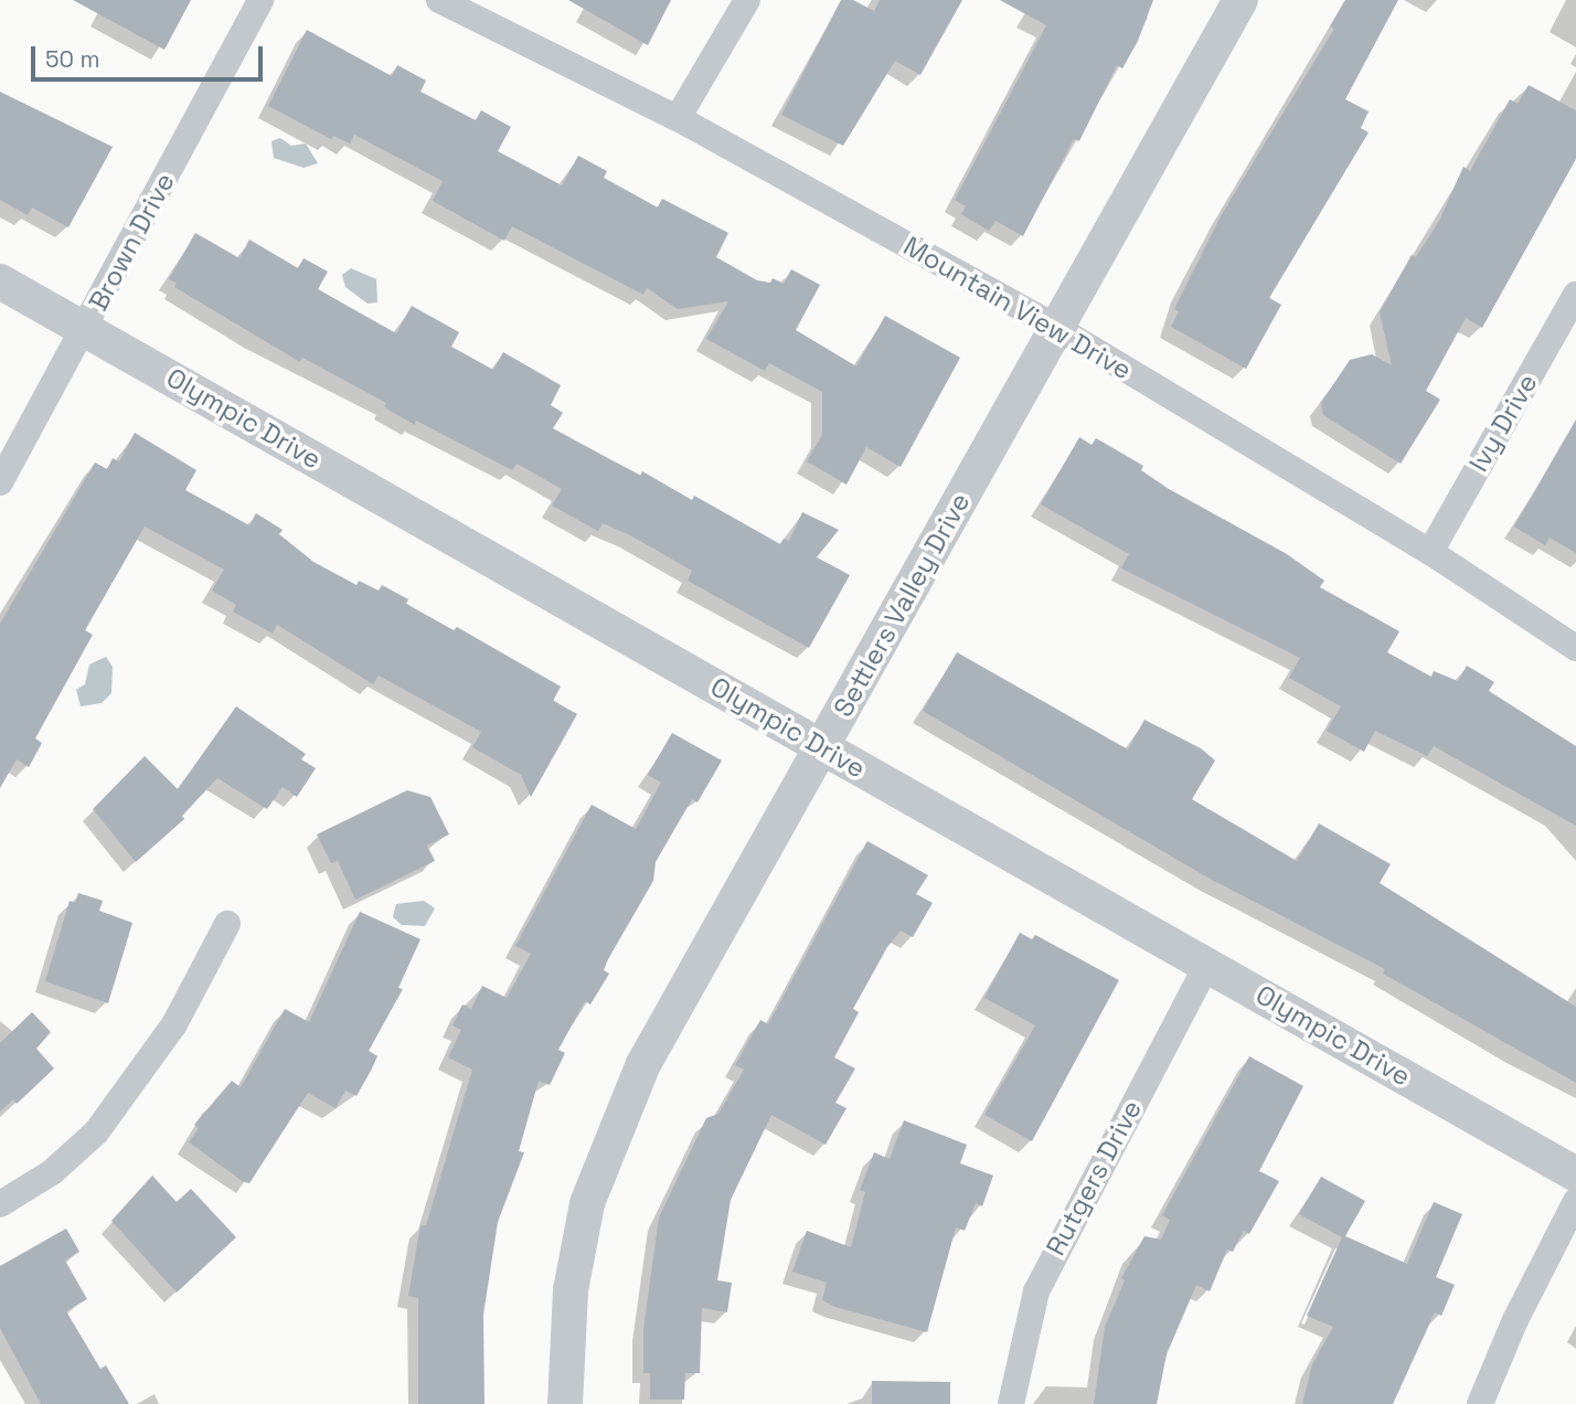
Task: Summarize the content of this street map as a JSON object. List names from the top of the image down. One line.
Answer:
{"streets":{"street":["Brown Drive","Mountain View Drive","Olympic Drive","Ivy Drive","Settlers Valley Drive","Rutgers Drive"]},"crossings":[["Brown Drive","Olympic Drive"],["Mountain View Drive","Ivy Drive"],["Mountain View Drive","Settlers Valley Drive"],["Olympic Drive","Settlers Valley Drive"],["Olympic Drive","Rutgers Drive"]],"scale_bar":"50 m"}
